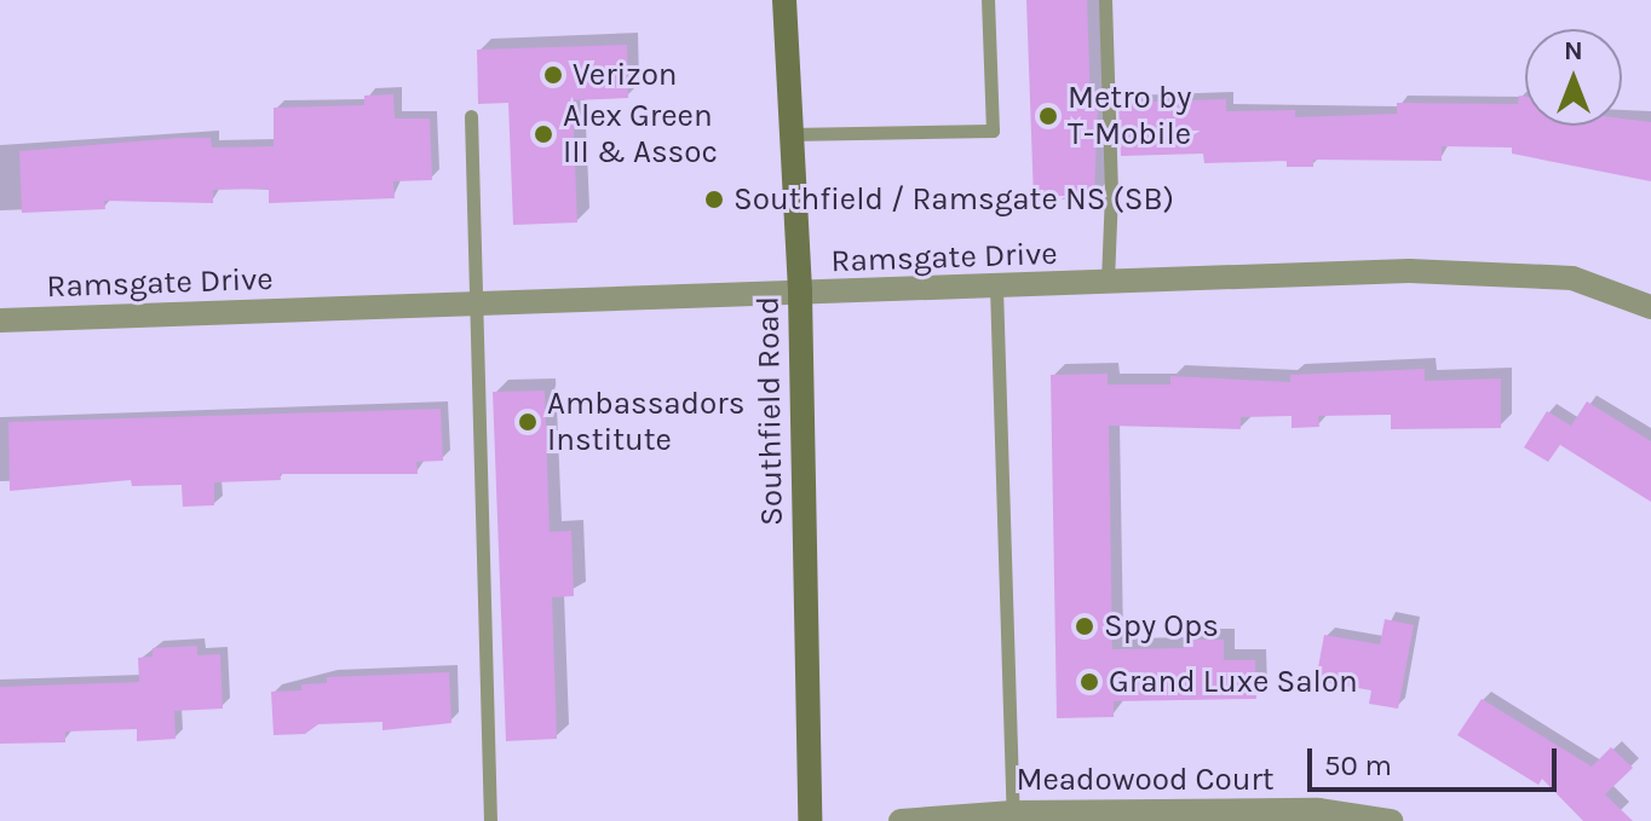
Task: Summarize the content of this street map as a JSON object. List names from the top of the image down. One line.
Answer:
{"streets":{"main road":["Southfield Road"],"street":["Ramsgate Drive","Meadowood Court"]},"crossings":[["Ramsgate Drive","Southfield Road"]],"places":["Verizon","Metro by T-Mobile","Alex Green III & Assoc","Southfield / Ramsgate NS (SB)","Ambassadors Institute","Spy Ops","Grand Luxe Salon"],"scale_bar":"50 m","north":"top"}
